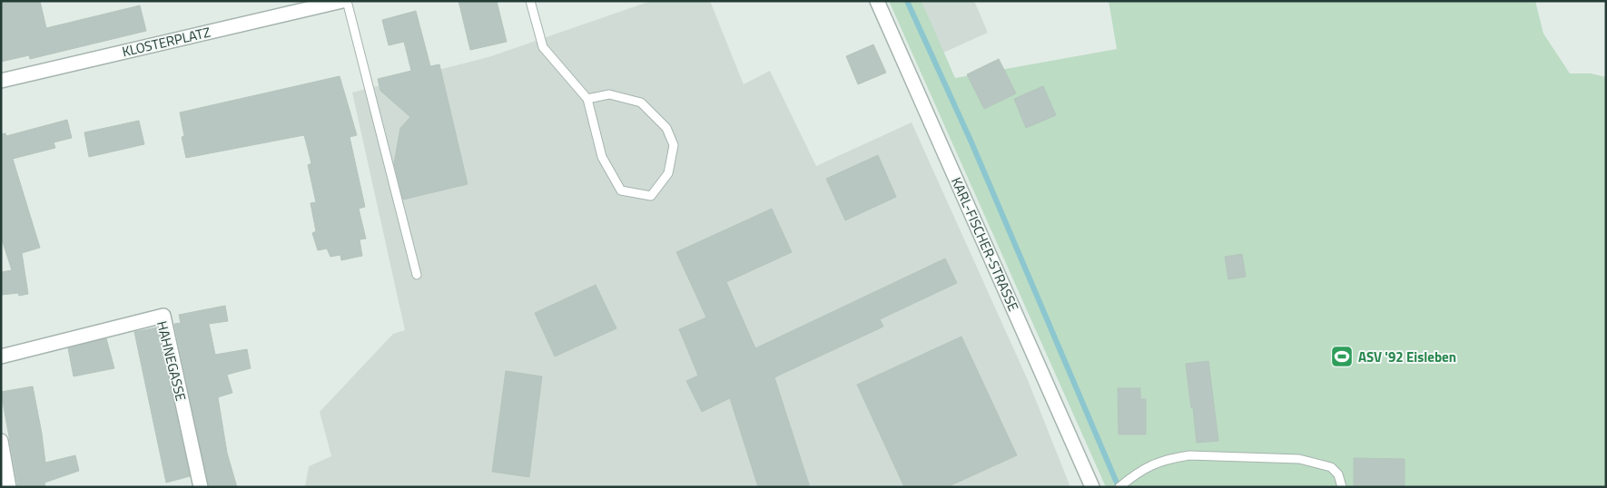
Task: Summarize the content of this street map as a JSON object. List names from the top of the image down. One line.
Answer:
{"streets":{"street":["KLOSTERPLATZ","KARL-FISCHER-STRASSE","HAHNEGASSE"]},"places":{"sports":["ASV '92 Eisleben"]}}
